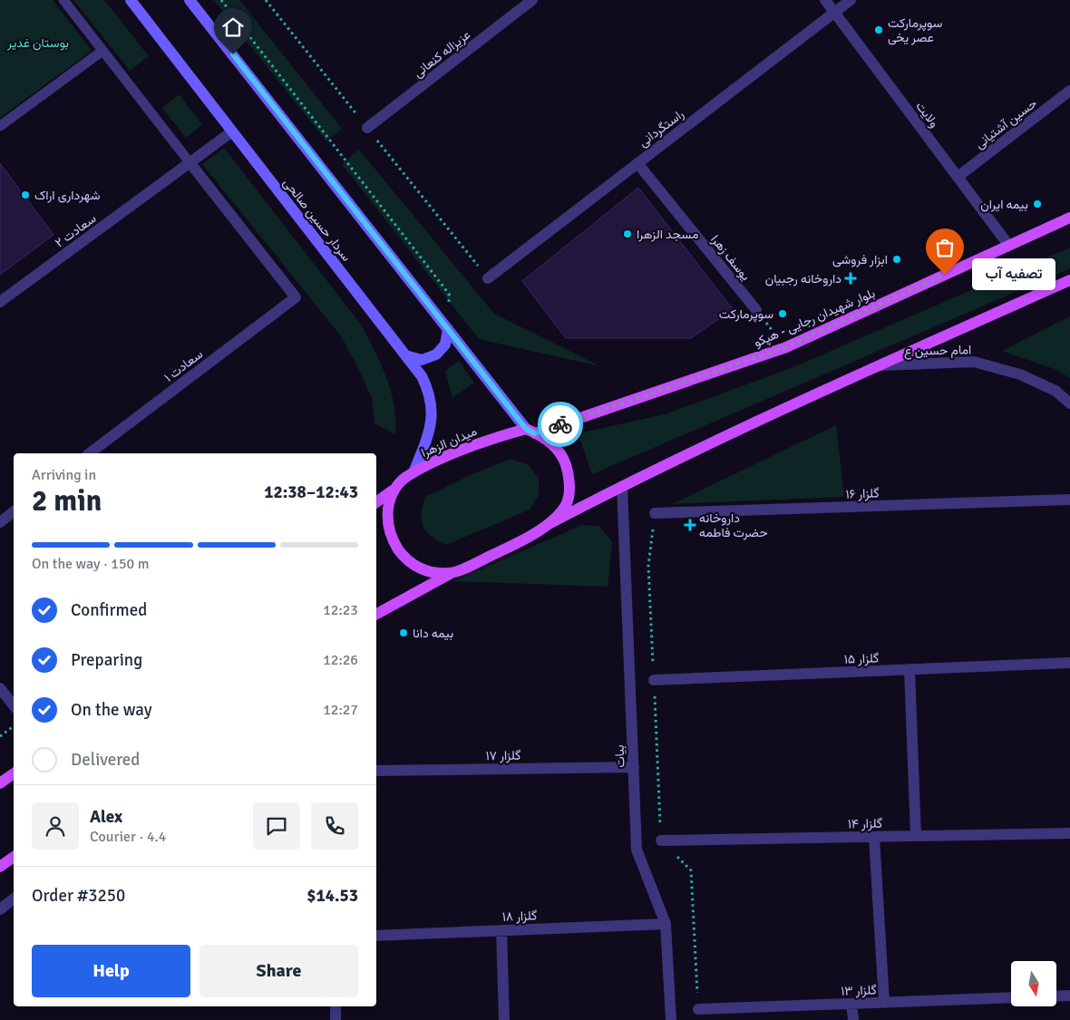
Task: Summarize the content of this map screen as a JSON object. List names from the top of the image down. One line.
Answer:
{"streets":{"main road":["سردار حسین صالحی","بلوار شهیدان رجایی - هپکو","میدان الزهرا"],"street":["عزیزاله کنعانی","ولایت","حسین آشتیانی","راستگردانی","سعادت ۲","یوسف زهرا","امام حسین ع","سعادت ۱","گلزار ۱۶","گلزار ۱۵","گلزار ۱۷","بیات","گلزار ۱۴","گلزار ۱۸","گلزار ۱۳"]},"crossings":[["ولایت","حسین آشتیانی"],["ولایت","راستگردانی"],["ولایت","بلوار شهیدان رجایی - هپکو"],["راستگردانی","یوسف زهرا"],["سردار حسین صالحی","سعادت ۲"],["سردار حسین صالحی","بلوار شهیدان رجایی - هپکو"],["سردار حسین صالحی","میدان الزهرا"],["سعادت ۲","سعادت ۱"],["بلوار شهیدان رجایی - هپکو","میدان الزهرا"],["گلزار ۱۷","بیات"],["بیات","گلزار ۱۸"]],"parks":["بوستان غدیر"],"places":{"other":["سوپرمارکت عصر یخی","شهرداری اراک","بیمه ایران","مسجد الزهرا","ابزار فروشی","تصفیه آب","سوپرمارکت","بیمه دانا"],"health":["داروخانه رجبیان","داروخانه حضرت فاطمه"]},"north":"bottom","page":{"bubble":"تصفیه آب","heading":["2 min","Arriving in","12:38–12:43"],"panel":["Alex","Courier · 4.4","Order #3250","$14.53"],"bar":"On the way · 150 m","list":[["Confirmed","12:23"],["Preparing","12:26"],["On the way","12:27"],"Delivered"],"buttons":["Help","Share"]}}
